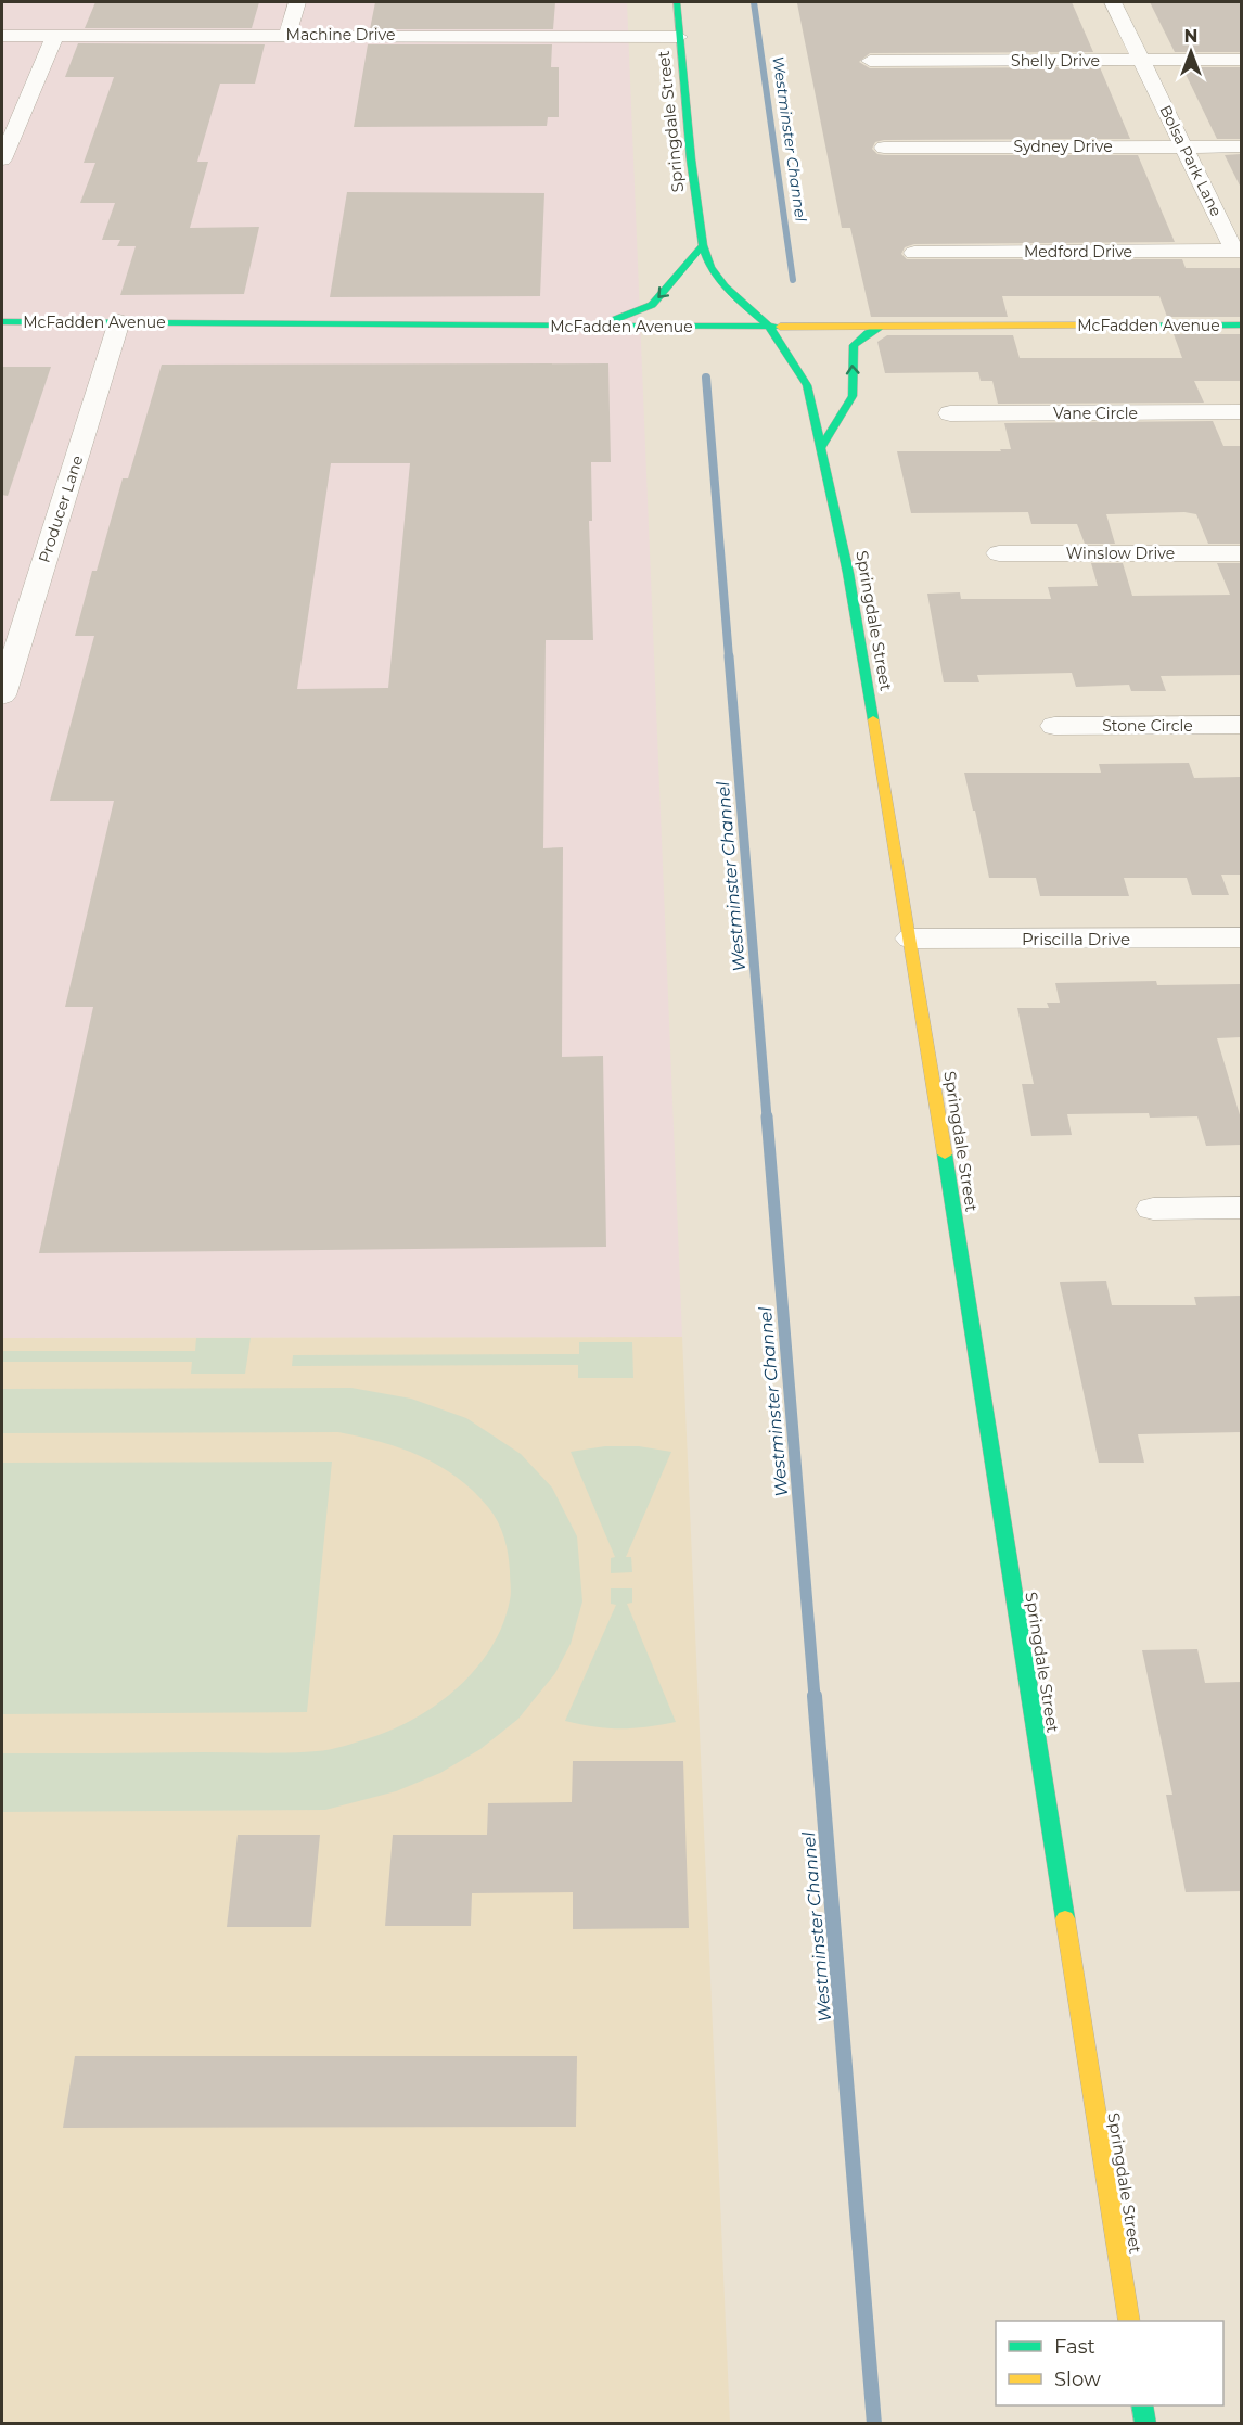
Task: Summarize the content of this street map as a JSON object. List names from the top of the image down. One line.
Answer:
{"streets":{"main road":["Springdale Street","McFadden Avenue"],"street":["Machine Drive","Shelly Drive","Sydney Drive","Bolsa Park Lane","Medford Drive","Vane Circle","Producer Lane","Winslow Drive","Stone Circle","Priscilla Drive"]},"crossings":[["Machine Drive","Springdale Street"],["Shelly Drive","Bolsa Park Lane"],["Springdale Street","McFadden Avenue"],["Springdale Street","Priscilla Drive"],["Sydney Drive","Bolsa Park Lane"],["Bolsa Park Lane","Medford Drive"],["McFadden Avenue","Producer Lane"]],"water":["Westminster Channel"],"legend":["Fast","Slow"],"north":"top"}
